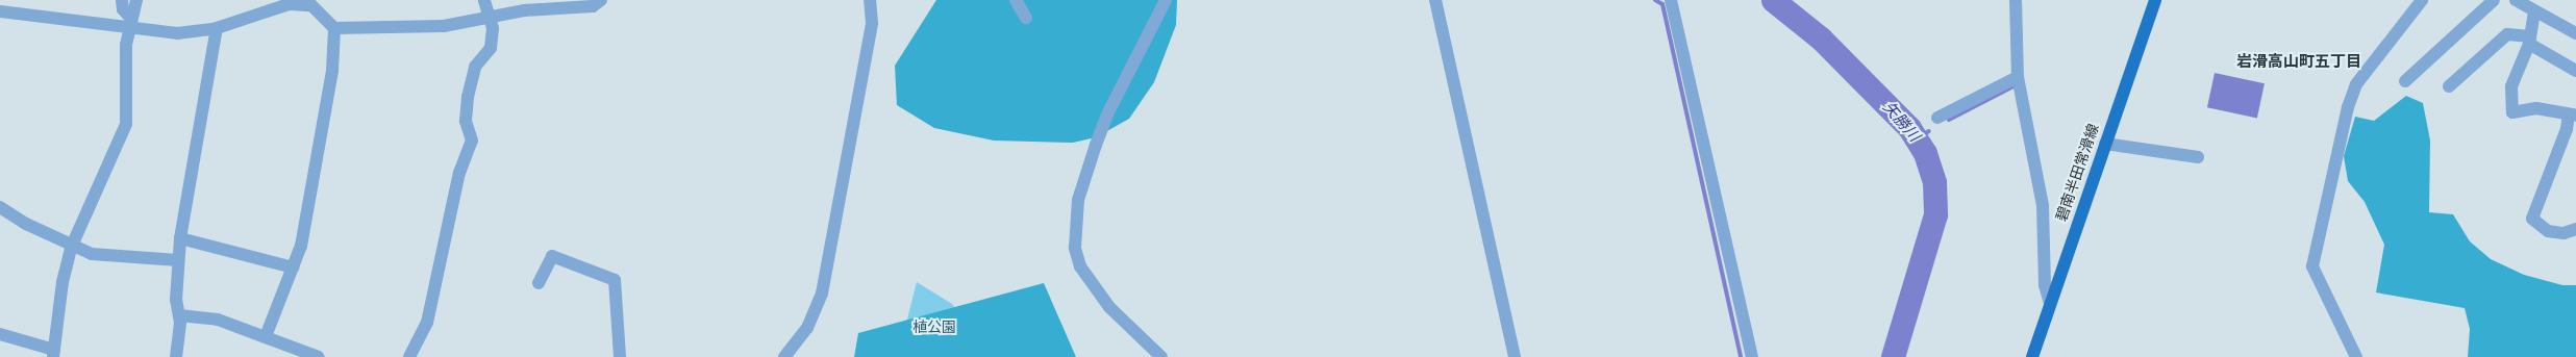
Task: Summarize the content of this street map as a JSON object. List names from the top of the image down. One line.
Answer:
{"streets":{"main road":["碧南半田常滑線"]},"districts":["岩滑高山町五丁目"],"water":["矢勝川"],"parks":["植公園"]}
